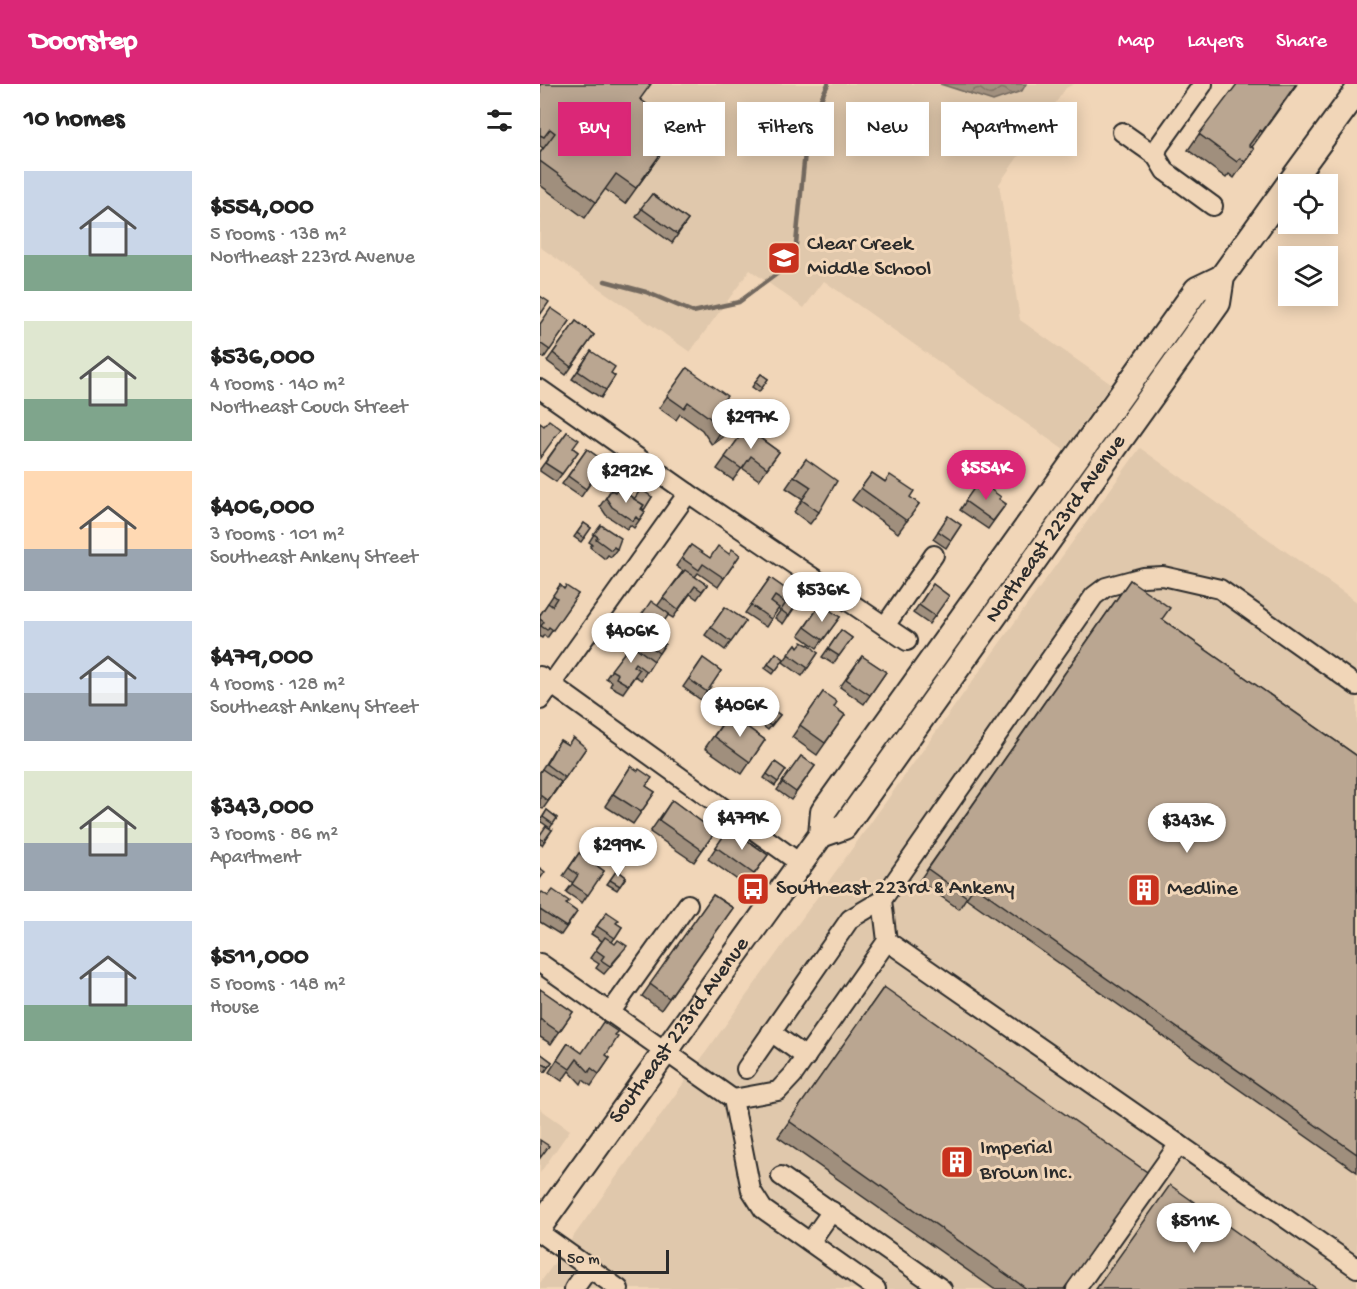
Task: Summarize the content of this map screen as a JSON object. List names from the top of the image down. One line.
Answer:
{"streets":{"main road":["Northeast 223rd Avenue","Southeast 223rd Avenue"]},"crossings":[["Northeast 223rd Avenue","Southeast 223rd Avenue"]],"places":{"school or university":["Clear Creek Middle School"],"bus stop":["Southeast 223rd & Ankeny"],"building":["Medline","Imperial Brown Inc."]},"scale_bar":"50 m","page":{"header":"Doorstep","nav":["Map","Layers","Share"],"heading":"10 homes","chip":["Buy","Rent","Filters","New","Apartment"],"list":[{"name":"$554,000","note":"5 rooms · 138 m² · Northeast 223rd Avenue"},{"name":"$536,000","note":"4 rooms · 140 m² · Northeast Couch Street"},{"name":"$406,000","note":"3 rooms · 101 m² · Southeast Ankeny Street"},{"name":"$479,000","note":"4 rooms · 128 m² · Southeast Ankeny Street"},{"name":"$343,000","note":"3 rooms · 86 m² · Apartment"},{"name":"$511,000","note":"5 rooms · 148 m² · House"}],"price":["$297K","$554K","$292K","$536K","$406K","$406K","$479K","$343K","$299K","$511K"],"scale":"50 m"}}
